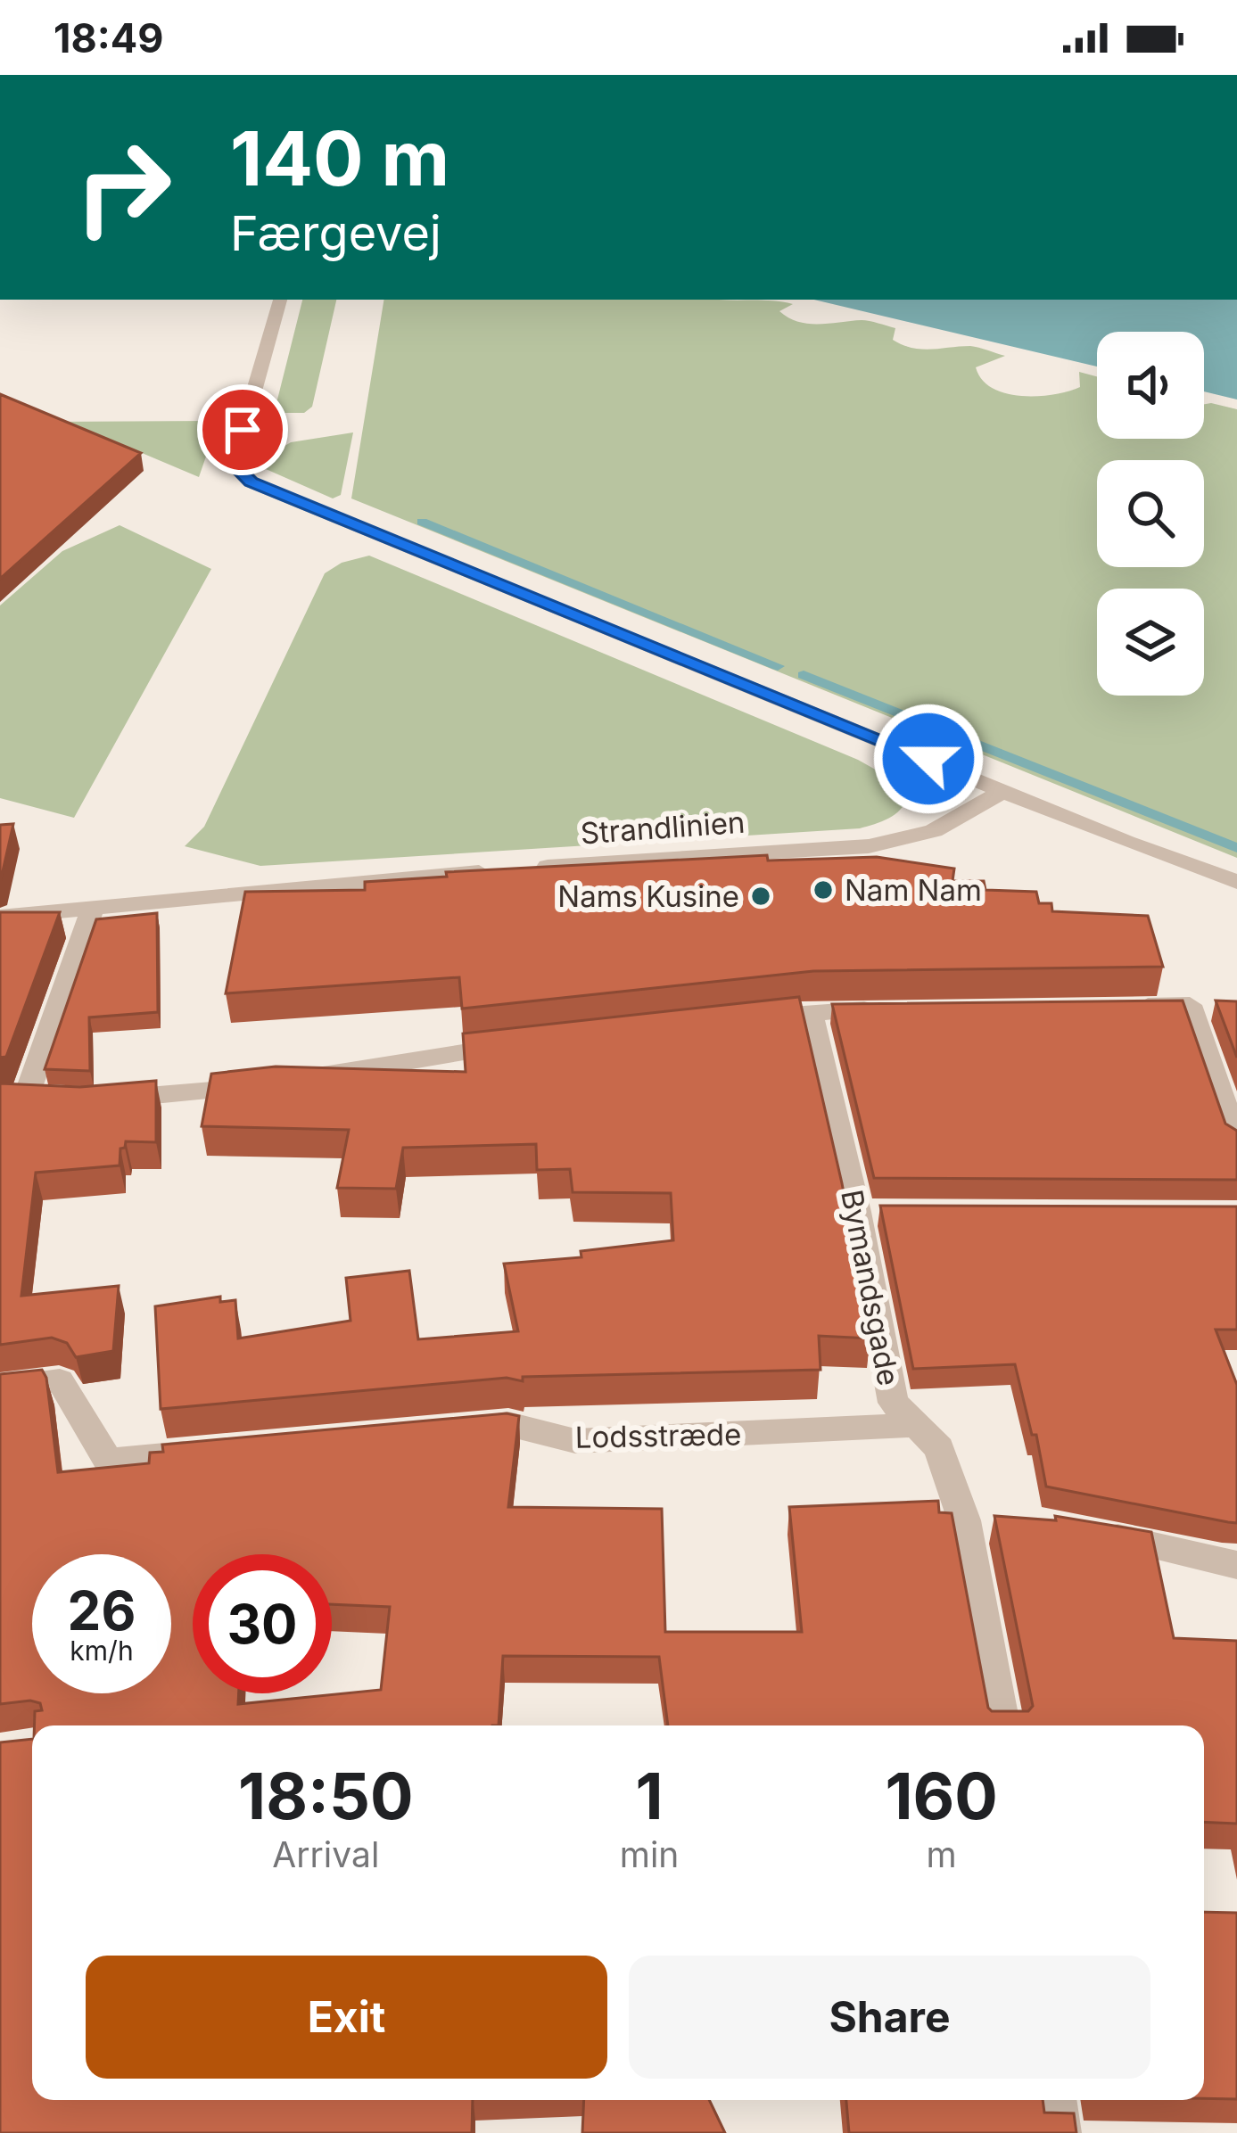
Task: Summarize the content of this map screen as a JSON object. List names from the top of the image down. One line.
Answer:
{"streets":{"street":["Strandlinien","Bymandsgade","Lodsstræde"]},"crossings":[["Bymandsgade","Lodsstræde"]],"places":["Nam Nam","Nams Kusine"],"page":{"status":"18:49","turn":["140 m","Færgevej"],"speed":"26 km/h","limit":"30","eta":["18:50","Arrival","1","min","160","m"],"buttons":["Exit","Share"]}}
